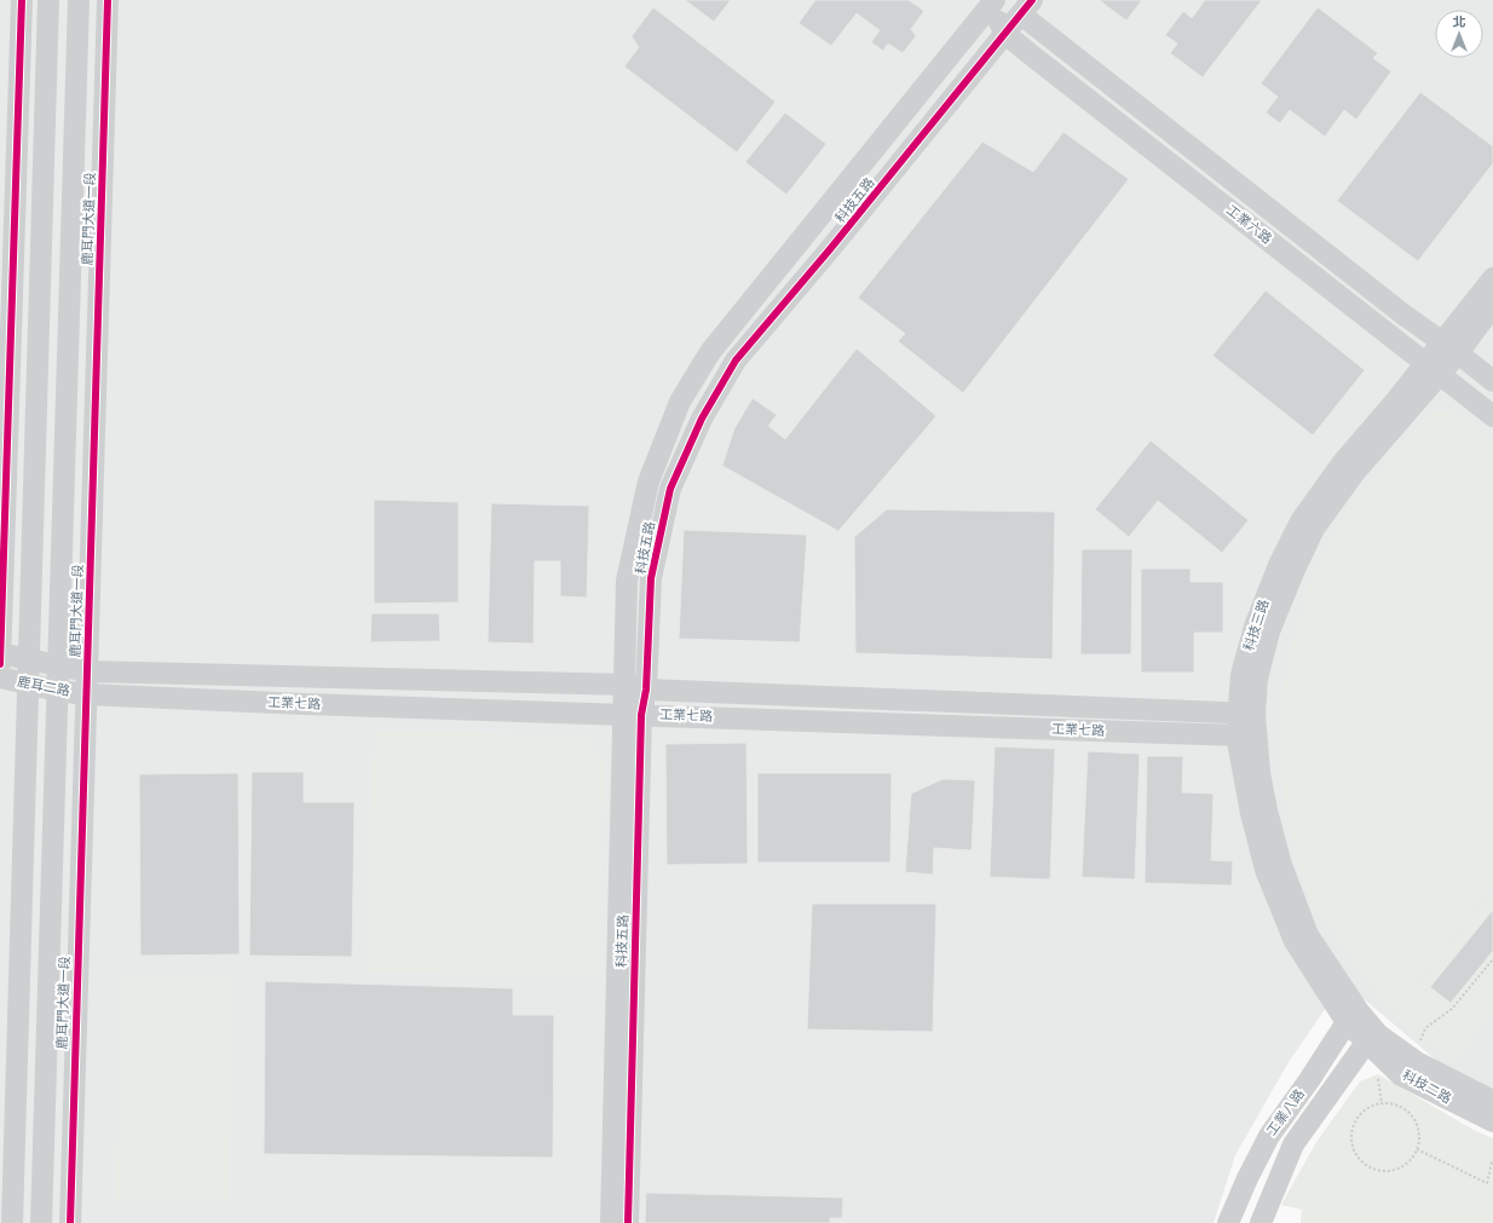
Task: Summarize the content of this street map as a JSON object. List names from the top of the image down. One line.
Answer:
{"streets":{"street":["科技五路","鹿耳門大道一段","工業六路","科技三路","鹿耳二路","工業七路","科技二路","工業八路"]},"crossings":[["科技五路","工業六路"],["科技五路","工業七路"],["鹿耳門大道一段","鹿耳二路"],["鹿耳門大道一段","工業七路"],["工業六路","科技三路"],["科技三路","工業七路"],["科技三路","科技二路"],["科技三路","工業八路"],["鹿耳二路","工業七路"],["科技二路","工業八路"]],"north":"top"}
